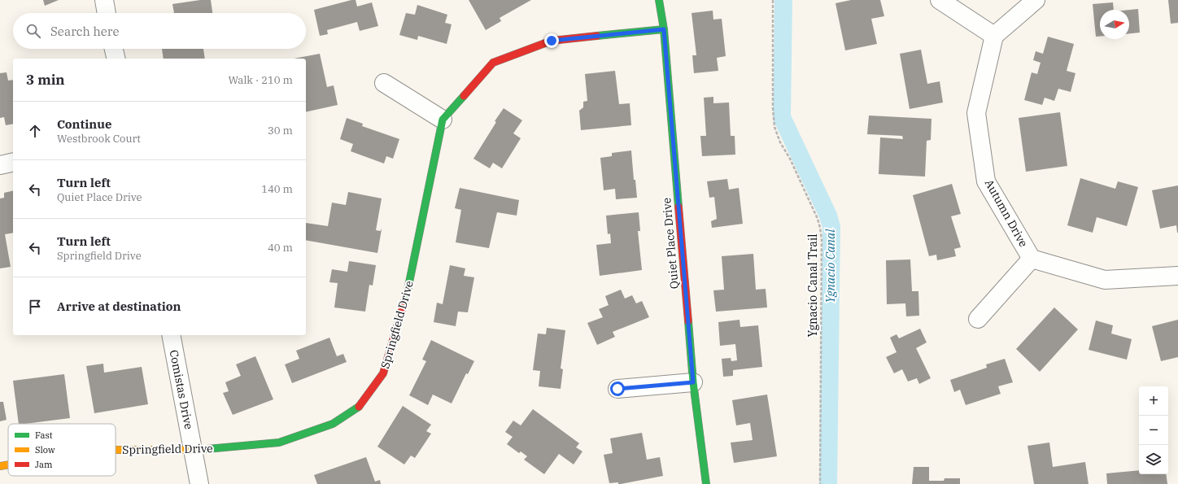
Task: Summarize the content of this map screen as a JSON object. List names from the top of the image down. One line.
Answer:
{"streets":{"street":["Autumn Drive","Quiet Place Drive","Springfield Drive","Comistas Drive"],"path":["Ygnacio Canal Trail"]},"crossings":[["Quiet Place Drive","Springfield Drive"],["Springfield Drive","Comistas Drive"]],"water":["Ygnacio Canal"],"legend":["Fast","Slow","Jam"],"north":"right","page":{"search":"Search here","heading":["3 min","Walk · 210 m"],"list":[["Continue","Westbrook Court","30 m"],["Turn left","Quiet Place Drive","140 m"],["Turn left","Springfield Drive","40 m"],"Arrive at destination"],"map_buttons":["+","−"]}}
